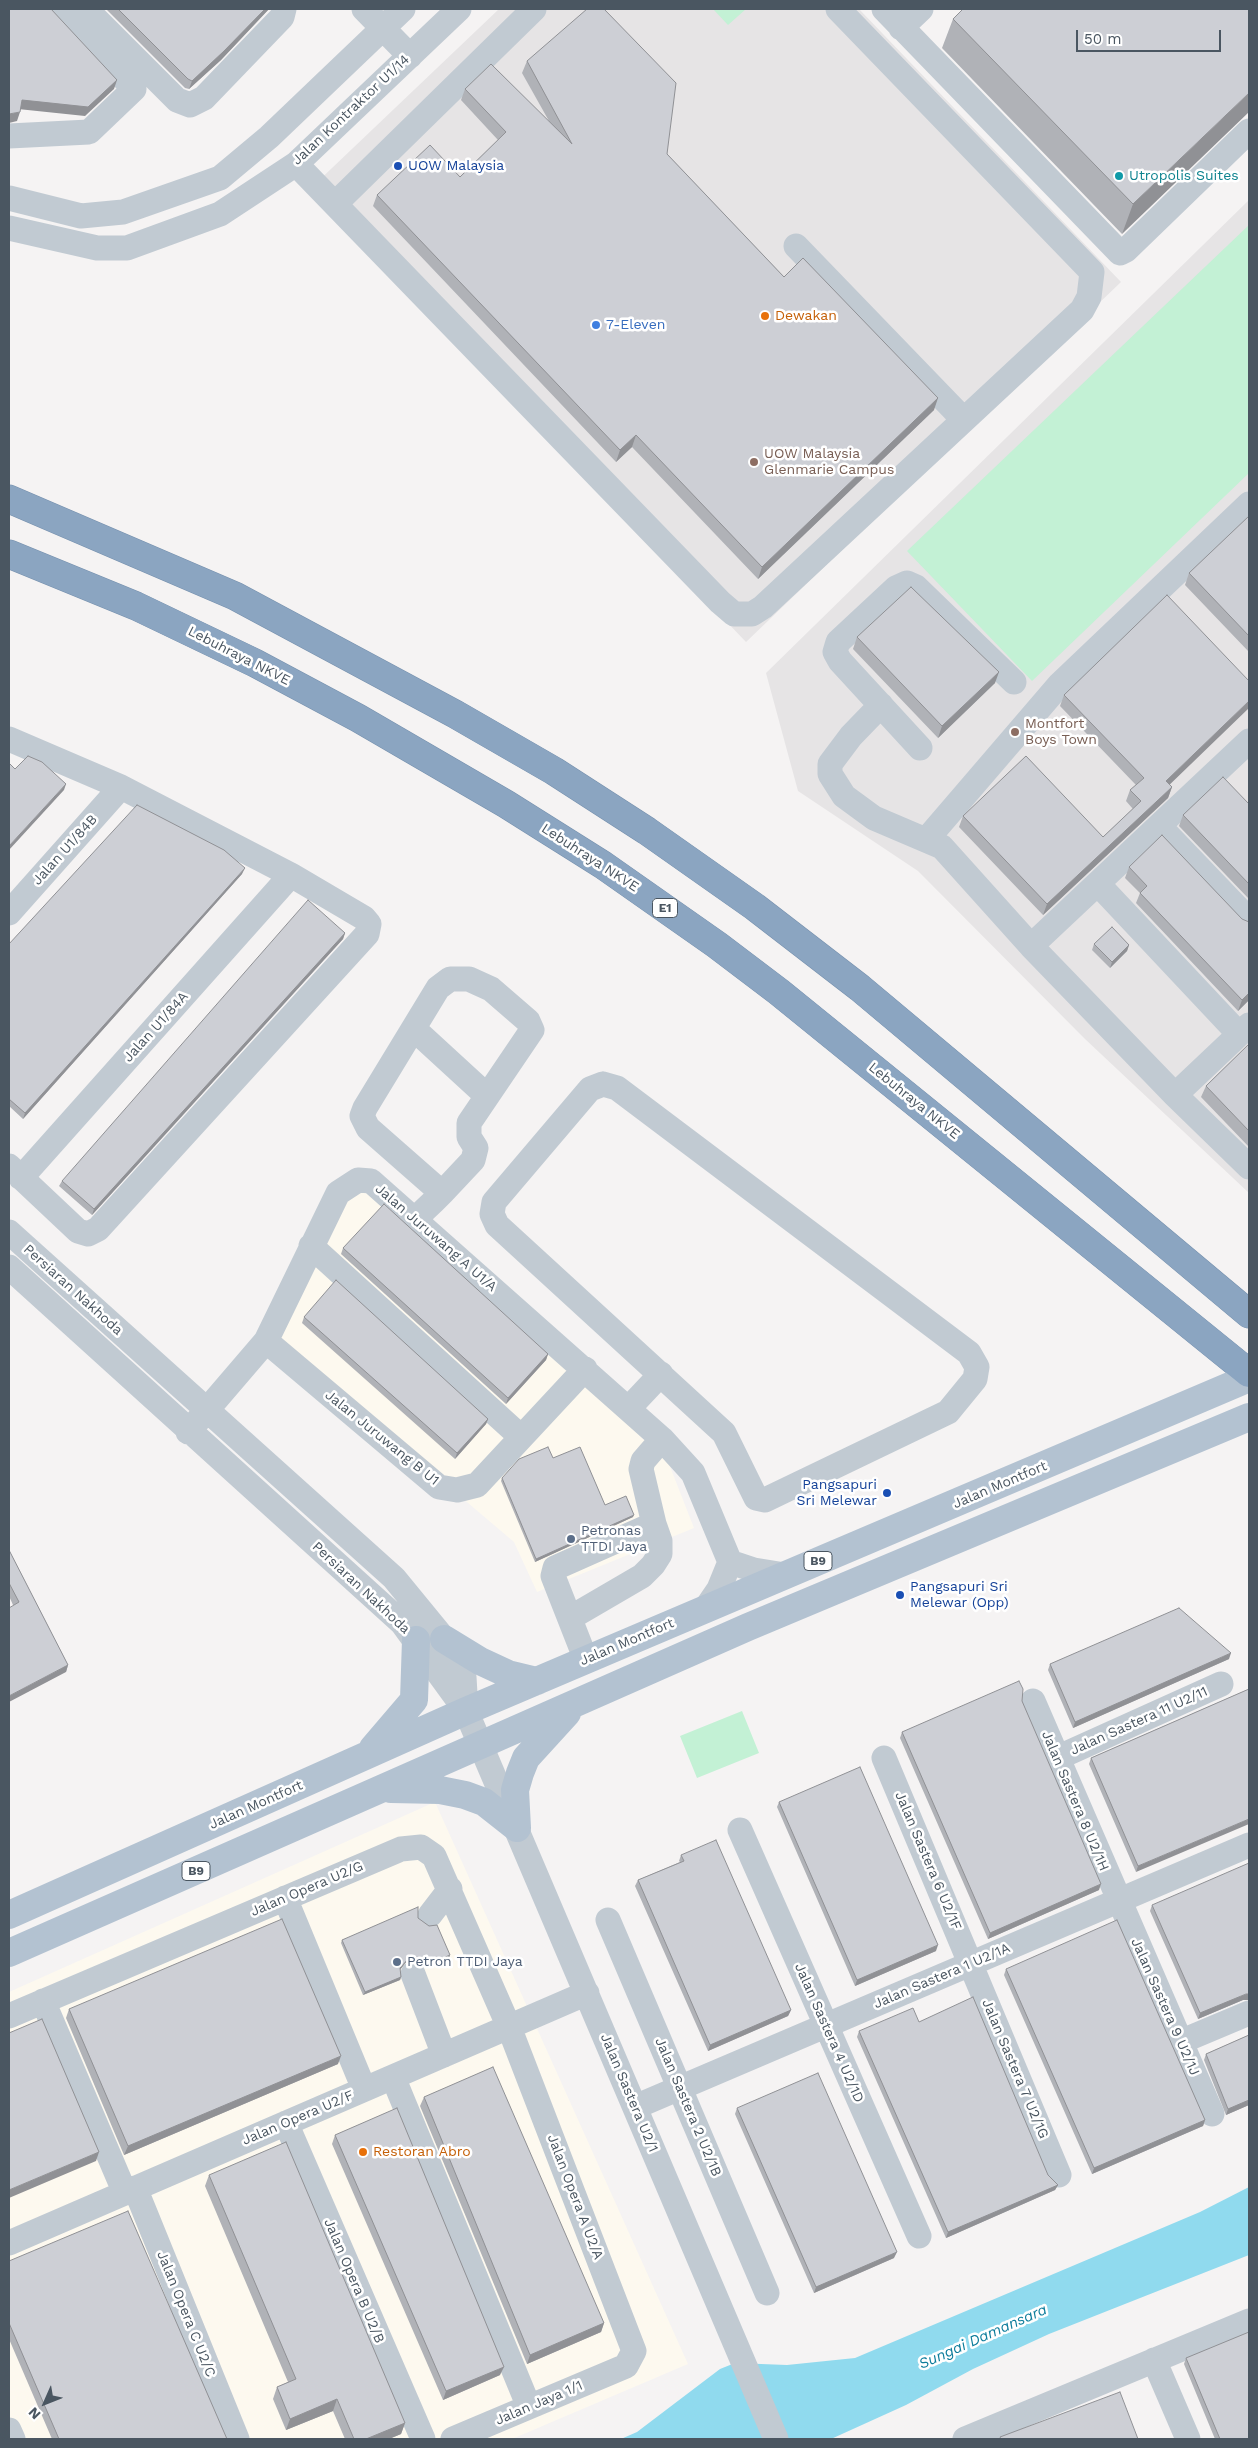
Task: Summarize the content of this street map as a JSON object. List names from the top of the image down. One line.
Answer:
{"streets":{"highway":["Lebuhraya NKVE","E1"],"main road":["Jalan Montfort","B9"],"street":["Jalan Kontraktor U1/14","Jalan U1/84B","Jalan U1/84A","Jalan Juruwang A U1/A","Persiaran Nakhoda","Jalan Juruwang B U1","Jalan Sastera 11 U2/11","Jalan Sastera 8 U2/1H","Jalan Sastera 6 U2/1F","Jalan Opera U2/G","Jalan Sastera 1 U2/1A","Jalan Sastera 9 U2/1J","Jalan Sastera 4 U2/1D","Jalan Sastera 7 U2/1G","Jalan Sastera U2/1","Jalan Sastera 2 U2/1B","Jalan Opera U2/F","Jalan Opera A U2/A","Jalan Opera B U2/B","Jalan Opera C U2/C","Jalan Jaya 1/1"]},"crossings":[["Jalan Juruwang A U1/A","Persiaran Nakhoda"],["Jalan Juruwang A U1/A","Jalan Juruwang B U1"],["Persiaran Nakhoda","Jalan Montfort"],["Persiaran Nakhoda","Jalan Sastera U2/1"],["Jalan Montfort","Jalan Sastera U2/1"],["B9","Jalan Sastera U2/1"],["Jalan Sastera 11 U2/11","Jalan Sastera 8 U2/1H"],["Jalan Sastera 8 U2/1H","Jalan Sastera 1 U2/1A"],["Jalan Sastera 8 U2/1H","Jalan Sastera 9 U2/1J"],["Jalan Sastera 6 U2/1F","Jalan Sastera 1 U2/1A"],["Jalan Sastera 6 U2/1F","Jalan Sastera 7 U2/1G"],["Jalan Opera U2/G","Jalan Opera U2/F"],["Jalan Opera U2/G","Jalan Opera A U2/A"],["Jalan Opera U2/G","Jalan Opera C U2/C"],["Jalan Sastera 1 U2/1A","Jalan Sastera 9 U2/1J"],["Jalan Sastera 1 U2/1A","Jalan Sastera 4 U2/1D"],["Jalan Sastera 1 U2/1A","Jalan Sastera 7 U2/1G"],["Jalan Sastera 1 U2/1A","Jalan Sastera U2/1"],["Jalan Sastera 1 U2/1A","Jalan Sastera 2 U2/1B"],["Jalan Sastera U2/1","Jalan Opera U2/F"],["Jalan Opera U2/F","Jalan Opera A U2/A"],["Jalan Opera U2/F","Jalan Opera B U2/B"],["Jalan Opera U2/F","Jalan Opera C U2/C"],["Jalan Opera A U2/A","Jalan Jaya 1/1"]],"water":["Sungai Damansara"],"places":["UOW Malaysia","Utropolis Suites","Dewakan","7-Eleven","UOW Malaysia Glenmarie Campus","Montfort Boys Town","Pangsapuri Sri Melewar","Petronas TTDI Jaya","Pangsapuri Sri Melewar (Opp)","Petron TTDI Jaya","Restoran Abro"],"scale_bar":"50 m","north":"bottom left"}
